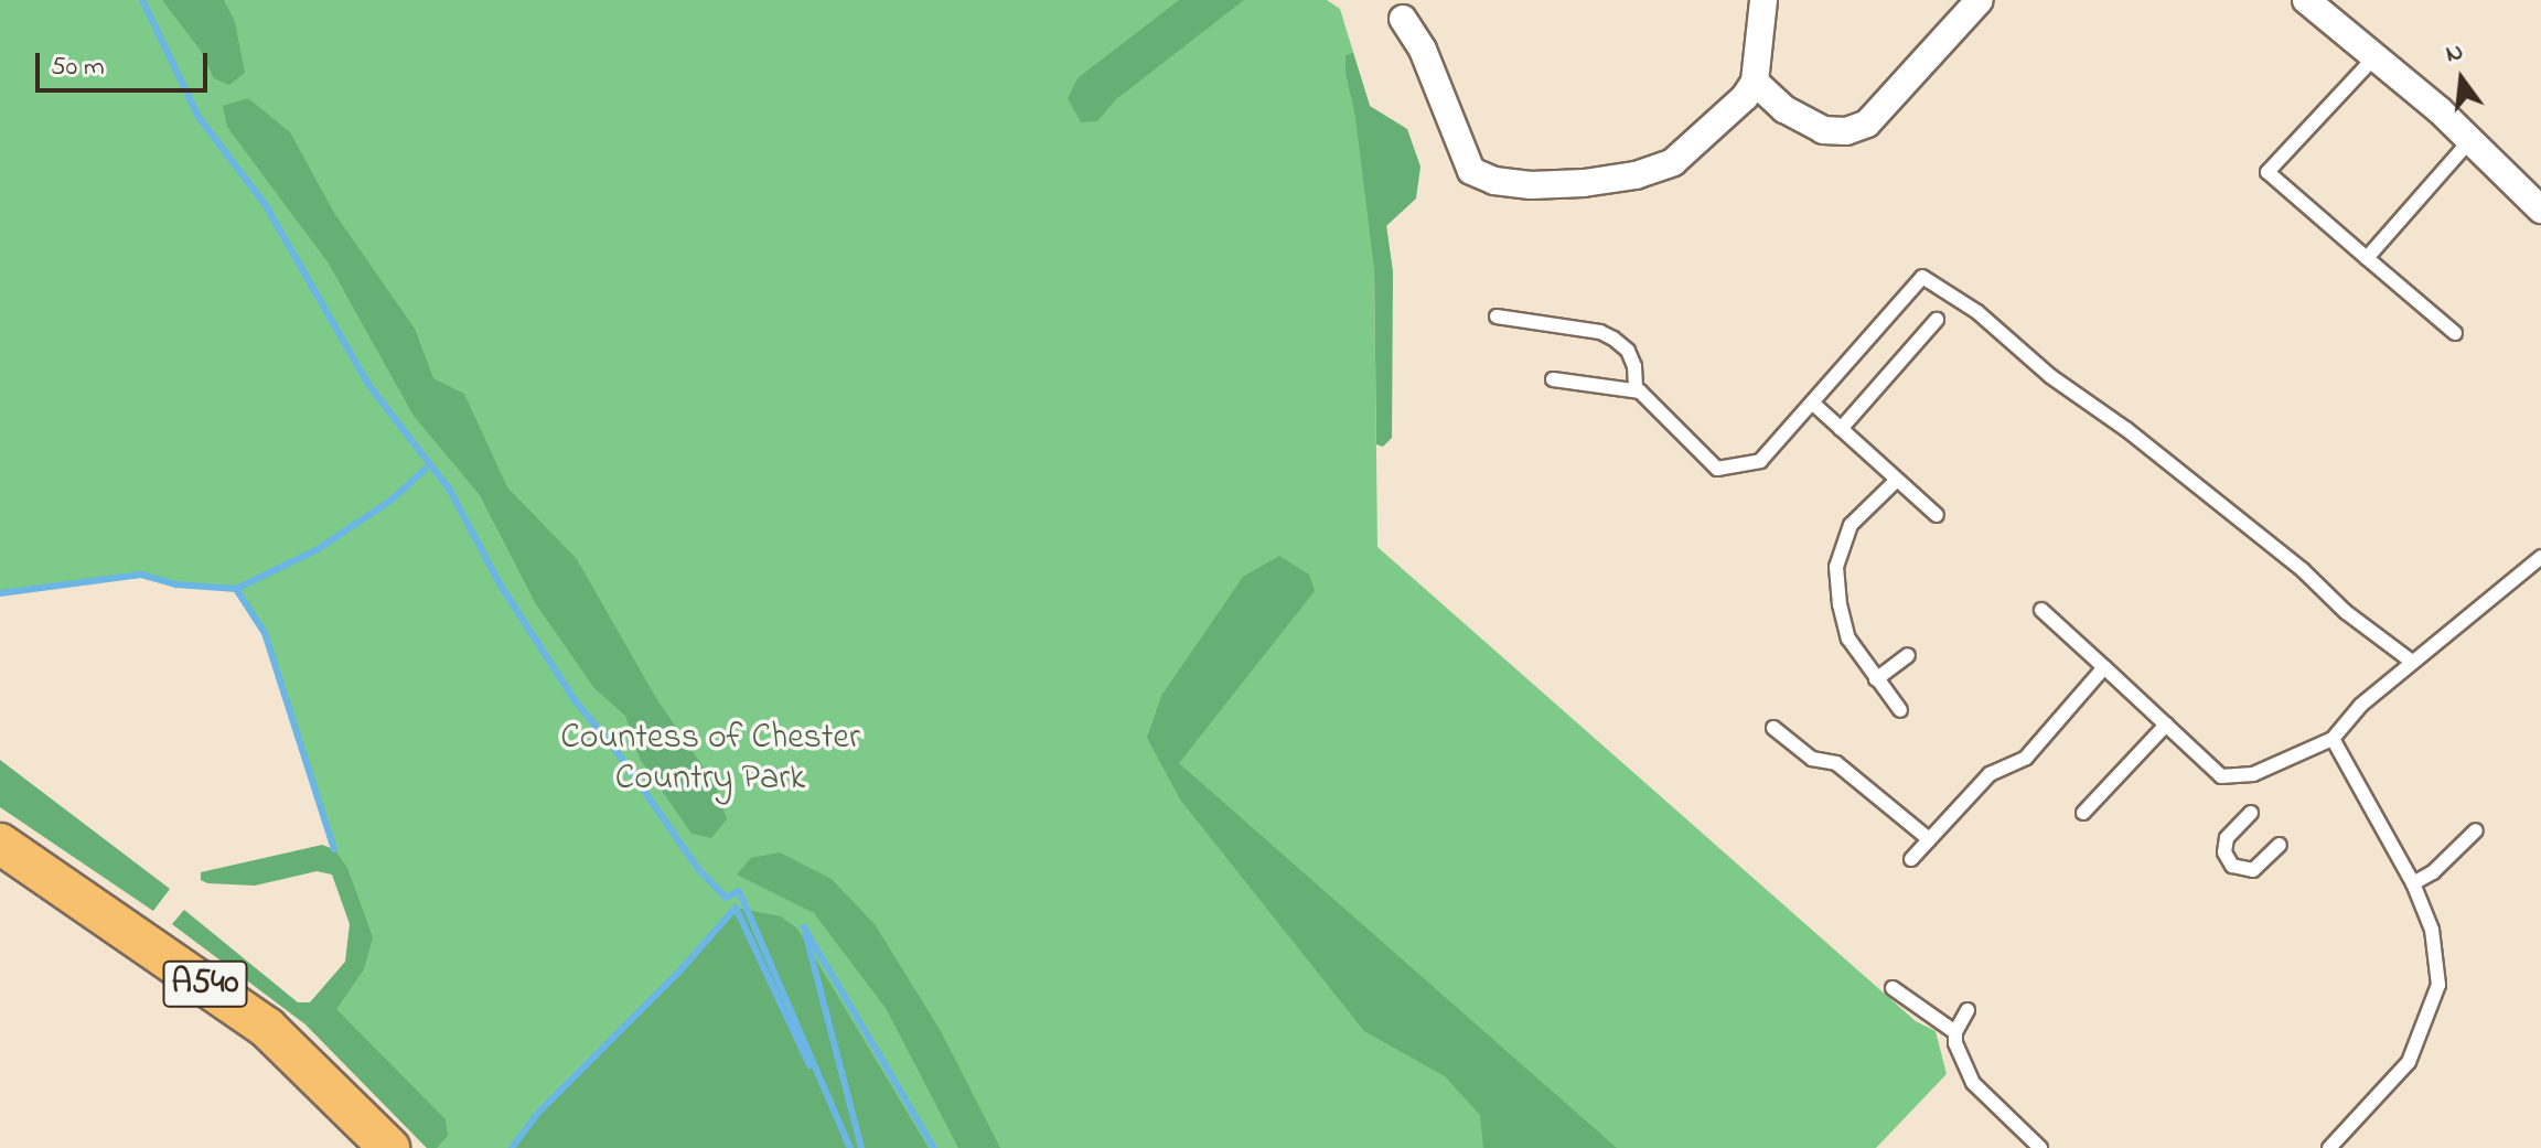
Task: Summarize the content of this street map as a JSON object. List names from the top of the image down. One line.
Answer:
{"streets":{"main road":["A540"]},"parks":["Countess of Chester Country Park"],"scale_bar":"50 m","north":"top"}
